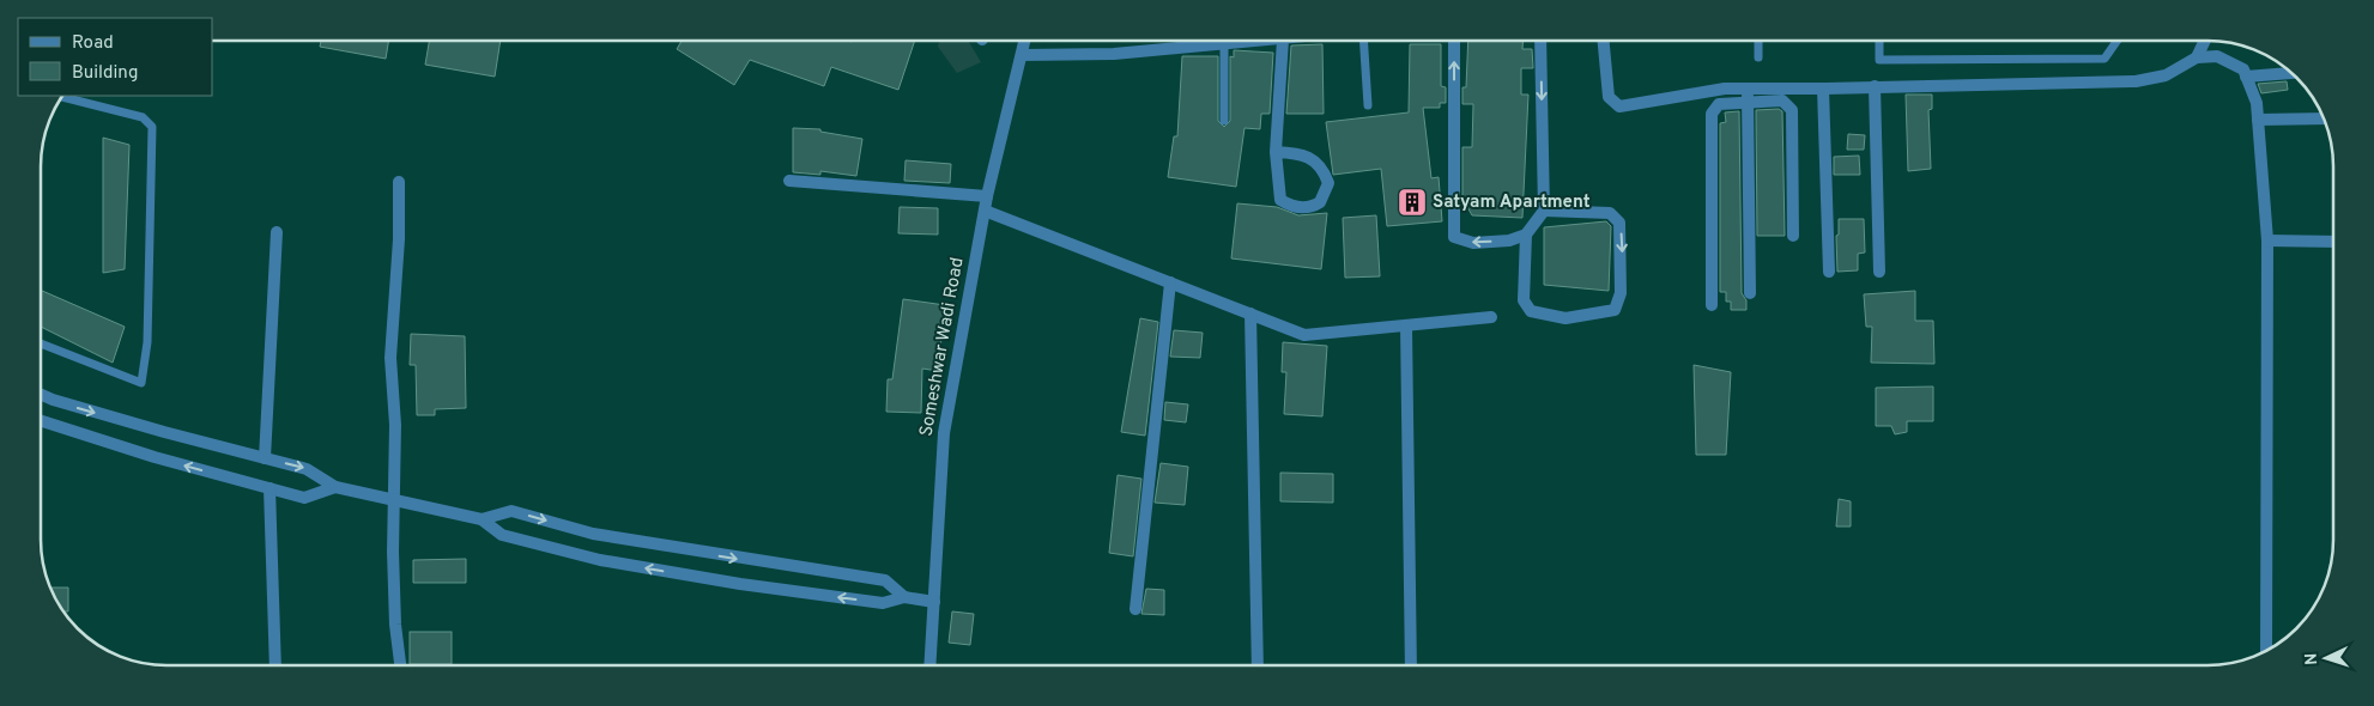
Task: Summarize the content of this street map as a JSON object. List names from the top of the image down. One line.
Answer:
{"streets":{"street":["Someshwar Wadi Road"]},"places":{"building":["Satyam Apartment"]},"legend":["Road","Building"],"north":"left"}
